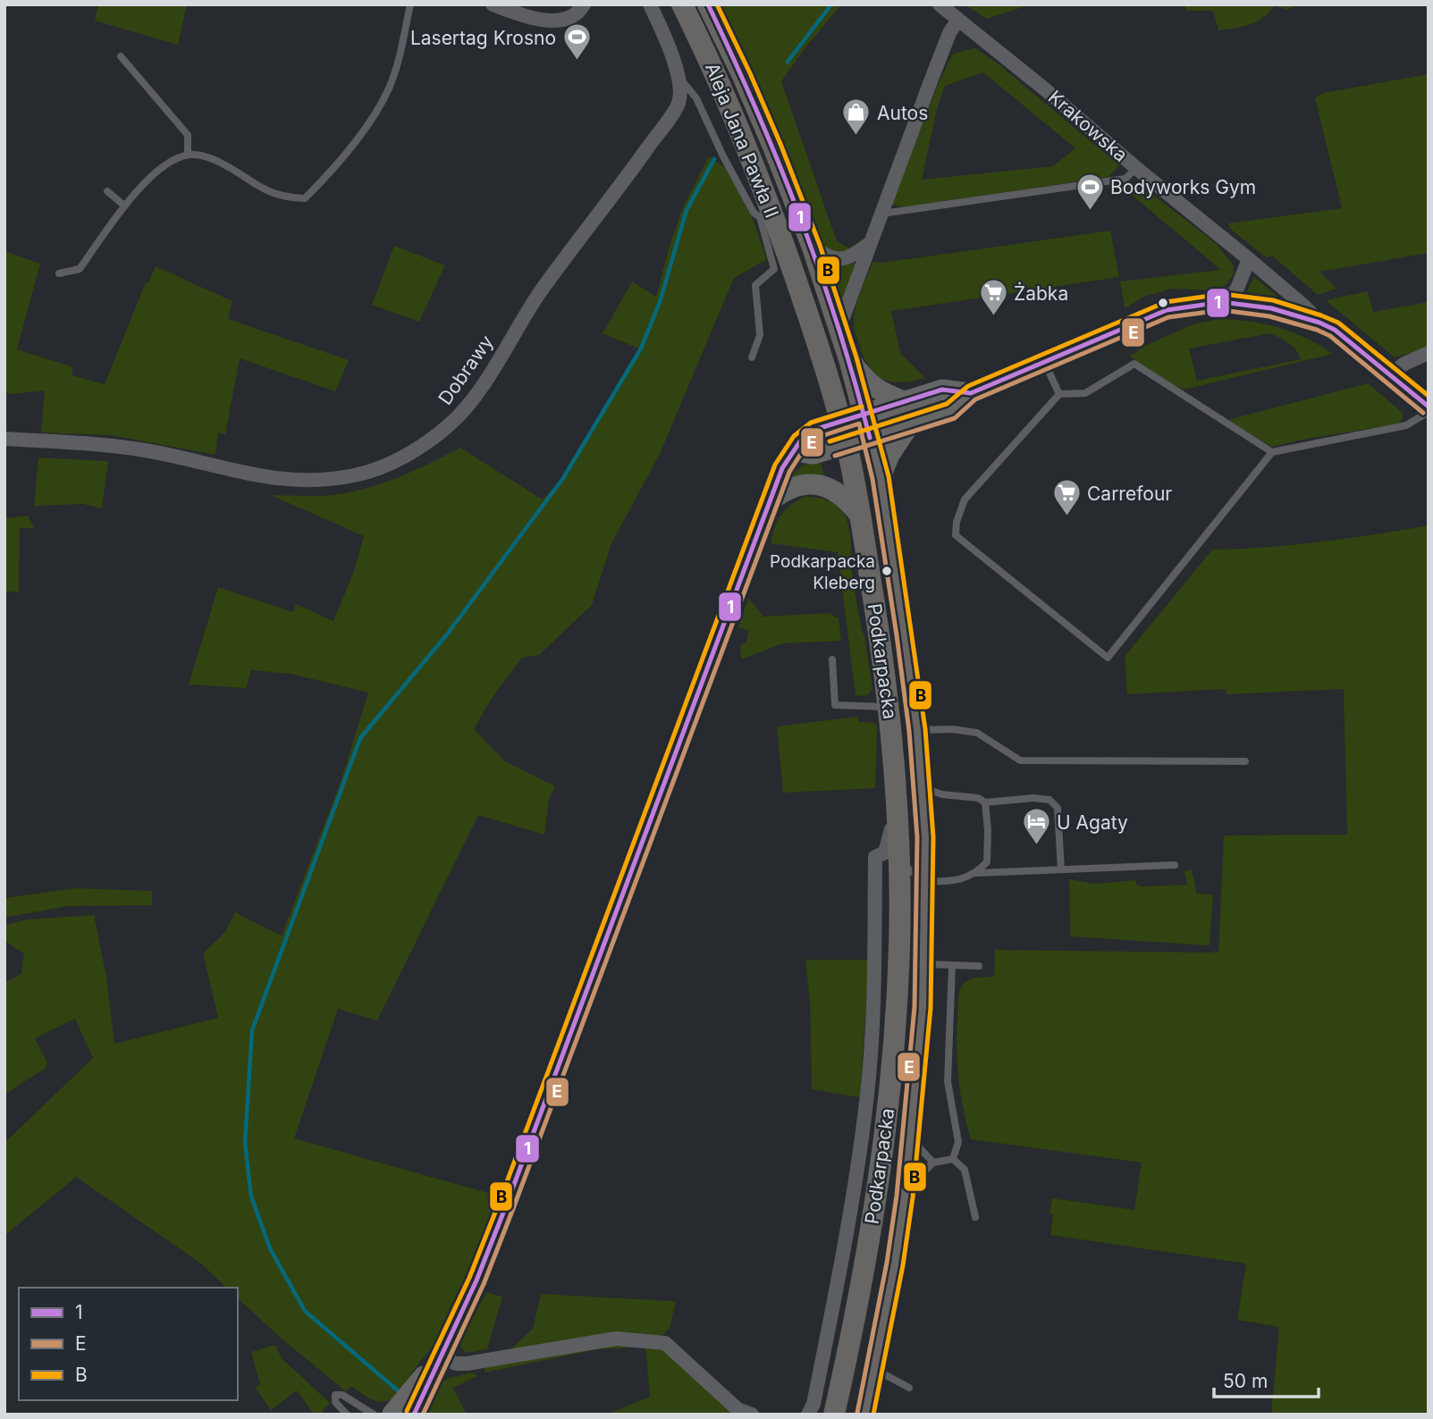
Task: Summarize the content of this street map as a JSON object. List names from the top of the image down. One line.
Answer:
{"streets":{"main road":["Aleja Jana Pawła II","Podkarpacka"],"street":["Krakowska","Dobrawy"]},"crossings":[["Krakowska","Aleja Jana Pawła II"],["Krakowska","Podkarpacka"],["Aleja Jana Pawła II","Podkarpacka"]],"places":{"sports":["Lasertag Krosno","Bodyworks Gym"],"shop":["Autos"],"supermarket":["Żabka","Carrefour"],"other":["Podkarpacka Kleberg"],"hotel":["U Agaty"]},"lines":["transit line 1","transit line B","transit line E"],"legend":["1","E","B"],"scale_bar":"50 m"}
